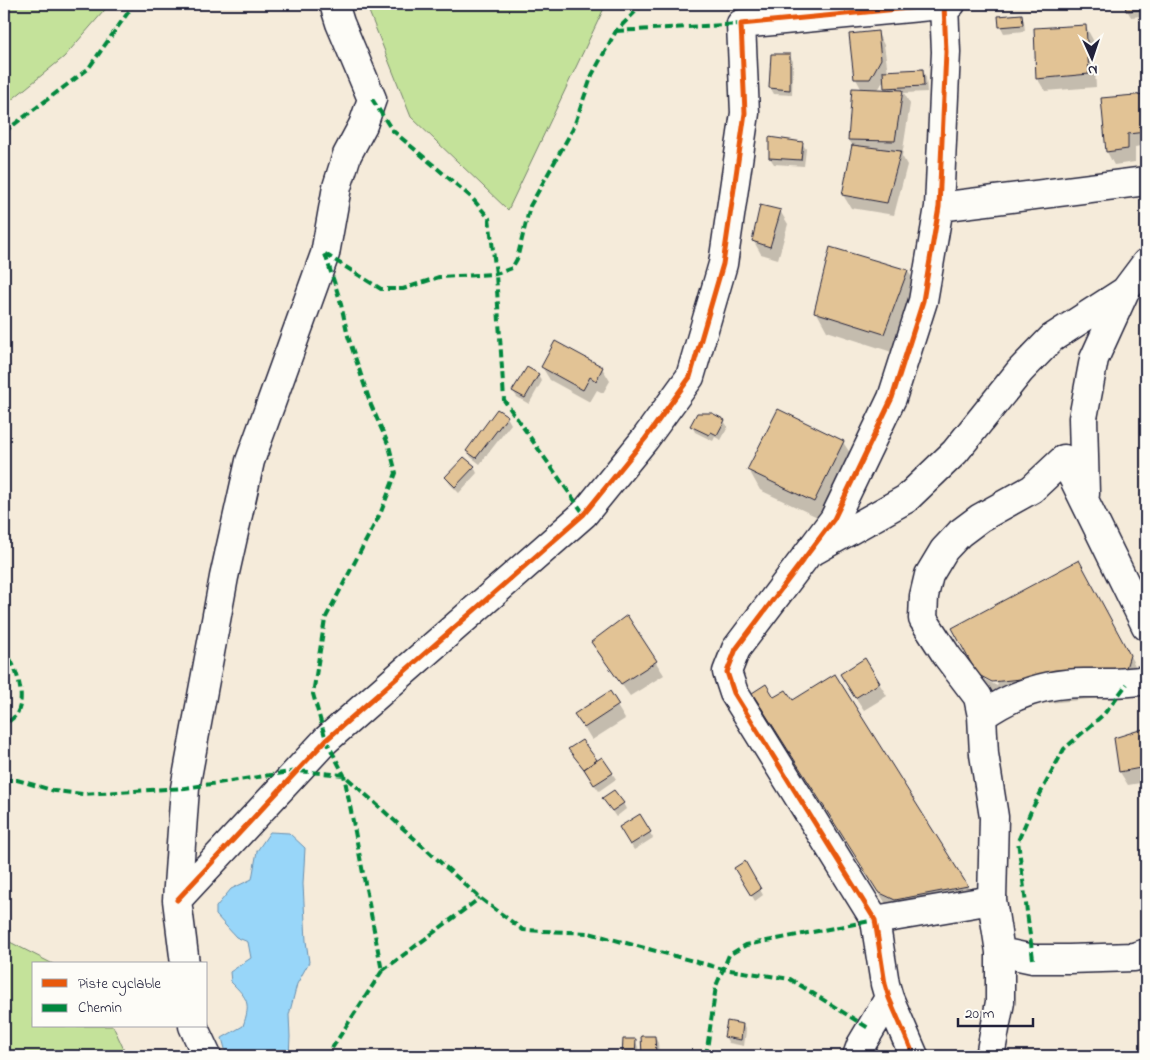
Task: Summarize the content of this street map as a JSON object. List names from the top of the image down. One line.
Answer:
{"legend":["Piste cyclable","Chemin"],"scale_bar":"20 m","north":"bottom"}
